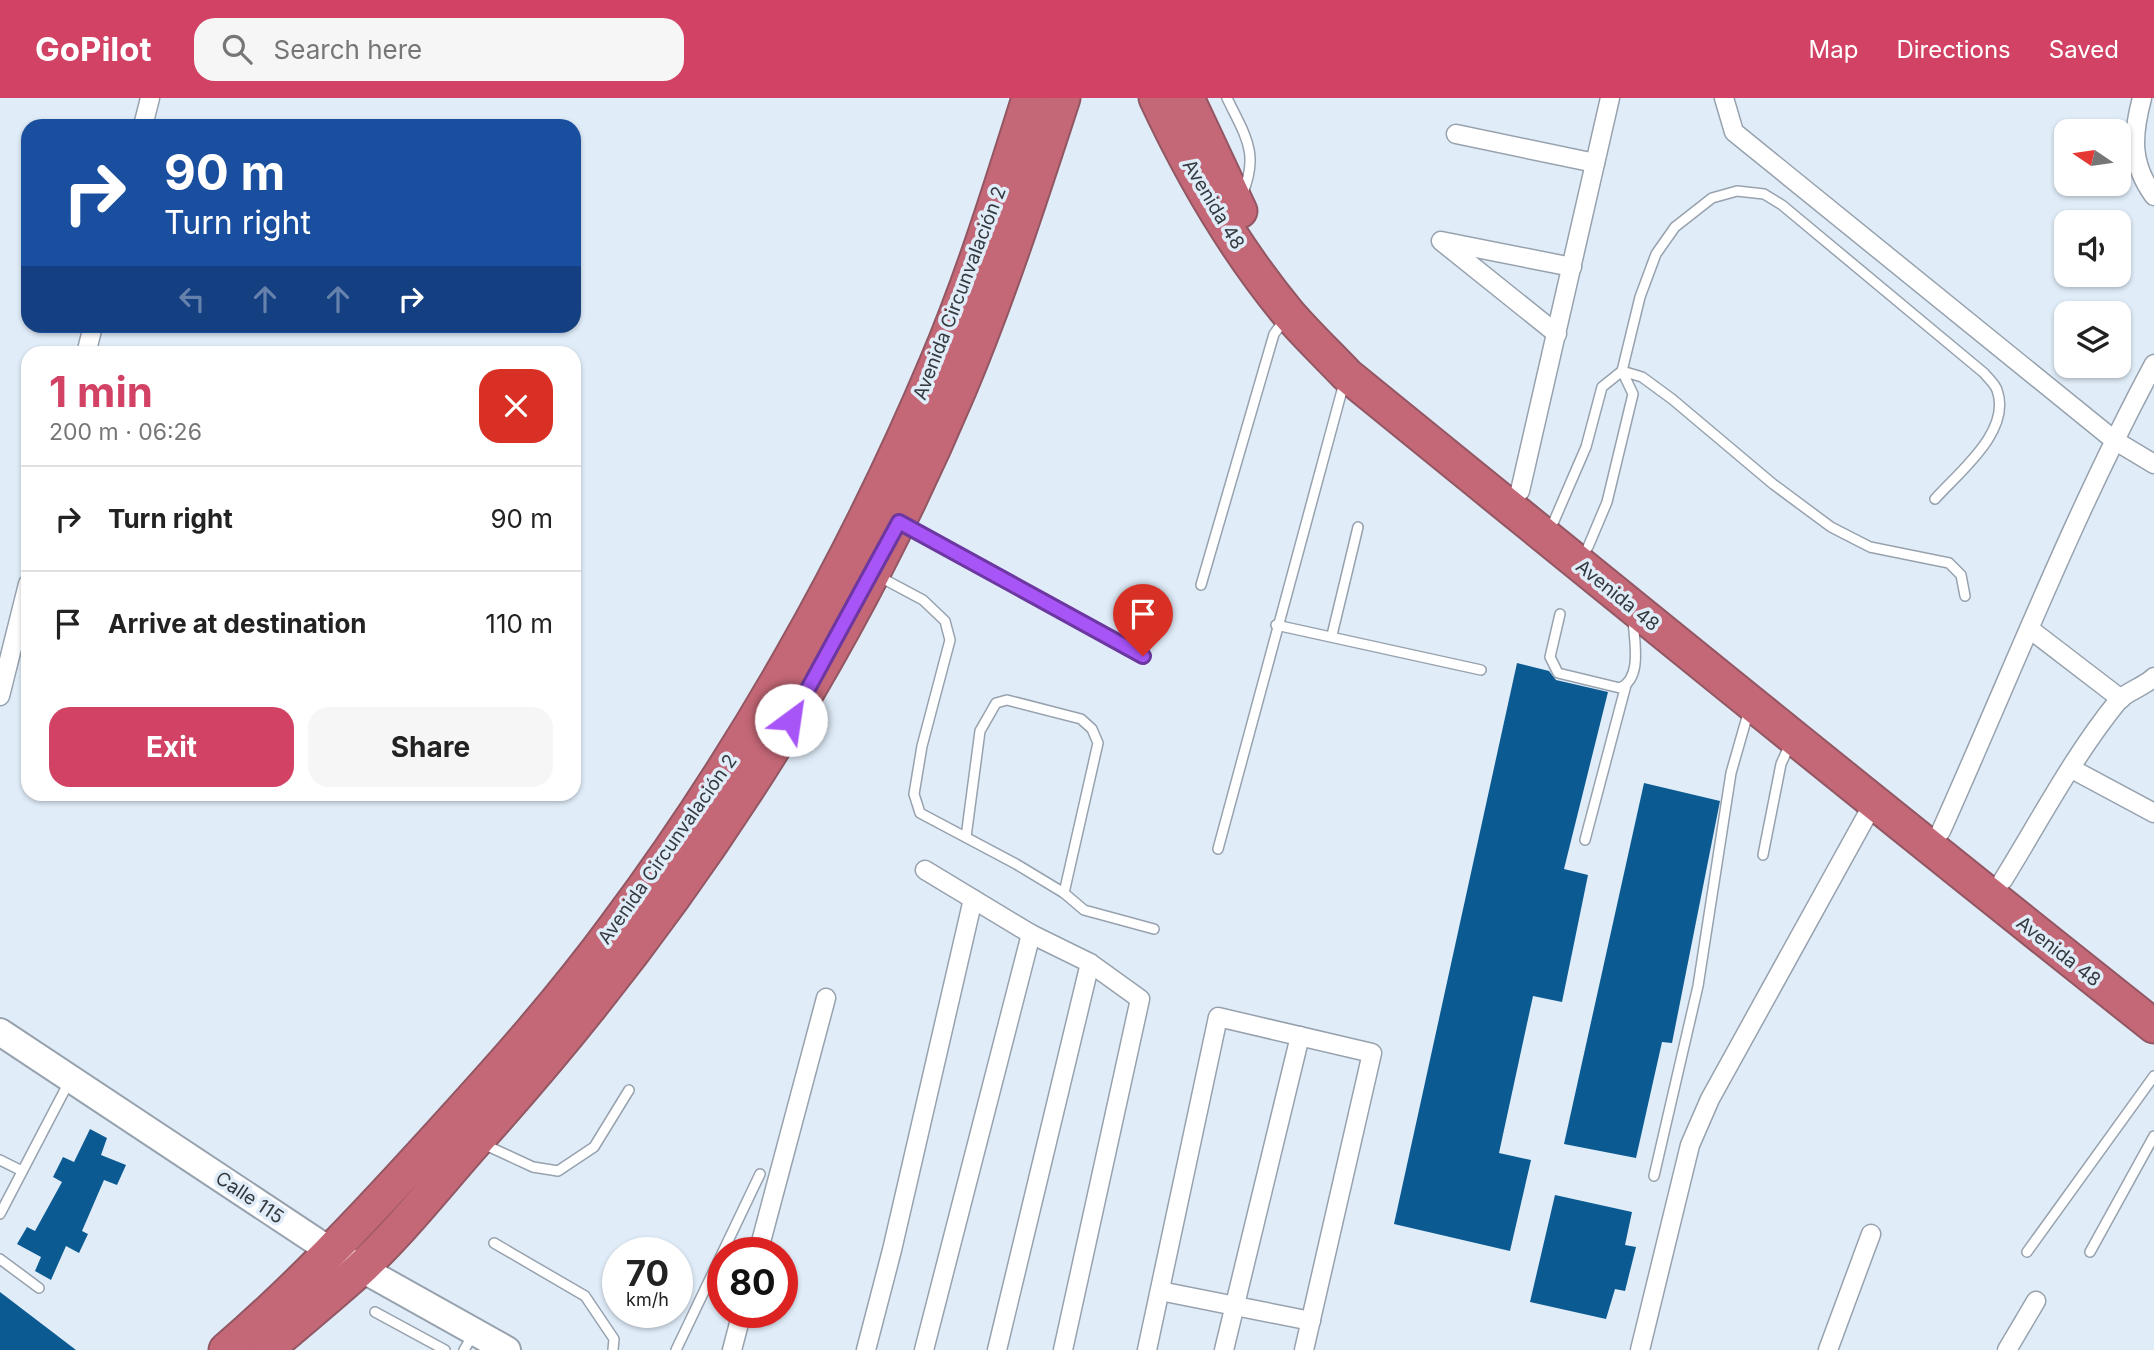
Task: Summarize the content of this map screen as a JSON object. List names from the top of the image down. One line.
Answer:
{"streets":{"highway":["Avenida 48","Avenida Circunvalación 2"],"main road":["Calle 115"]},"crossings":[["Avenida Circunvalación 2","Calle 115"]],"north":"left","page":{"header":"GoPilot","search":"Search here","nav":["Map","Directions","Saved"],"turn":["90 m","Turn right"],"heading":["1 min","200 m · 06:26"],"list":[{"name":"Turn right","value":"90 m"},{"name":"Arrive at destination","value":"110 m"}],"buttons":["Exit","Share"],"speed":"70 km/h","limit":"80"}}
